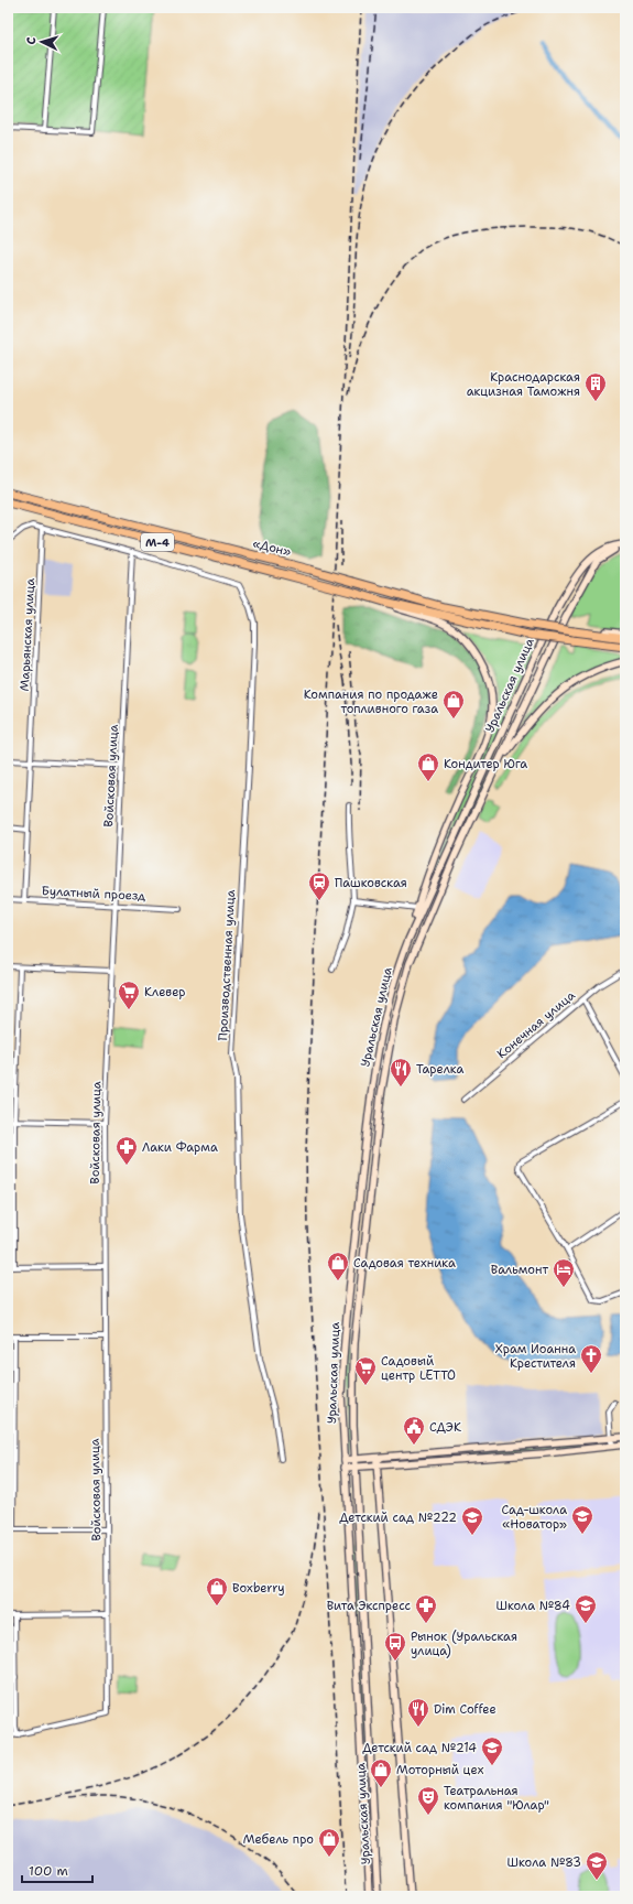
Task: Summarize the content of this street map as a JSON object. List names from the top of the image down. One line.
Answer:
{"streets":{"highway":["М-4","«Дон»"],"main road":["Уральская улица"],"street":["Марьянская улица","Войсковая улица","Булатный проезд","Производственная улица","Конечная улица"]},"crossings":[["М-4","«Дон»"],["Марьянская улица","Булатный проезд"],["Войсковая улица","Булатный проезд"],["Войсковая улица","Производственная улица"]],"places":{"building":["Краснодарская акцизная Таможня"],"shop":["Компания по продаже топливного газа","Кондитер Юга","Садовая техника","Boxberry","Моторный цех","Мебель про"],"station":["Пашковская"],"supermarket":["Клевер","Садовый центр LETTO"],"restaurant":["Тарелка","Dim Coffee"],"pharmacy":["Лаки Фарма","Вита Экспресс"],"hotel":["Вальмонт"],"church":["Храм Иоанна Крестителя"],"public building":["СДЭК"],"school or university":["Сад-школа «Новатор»","Детский сад №222","Школа №84","Детский сад №214","Школа №83"],"bus stop":["Рынок (Уральская улица)"],"theatre":["Театральная компания \"Юлар\""]},"scale_bar":"100 m","north":"left"}
